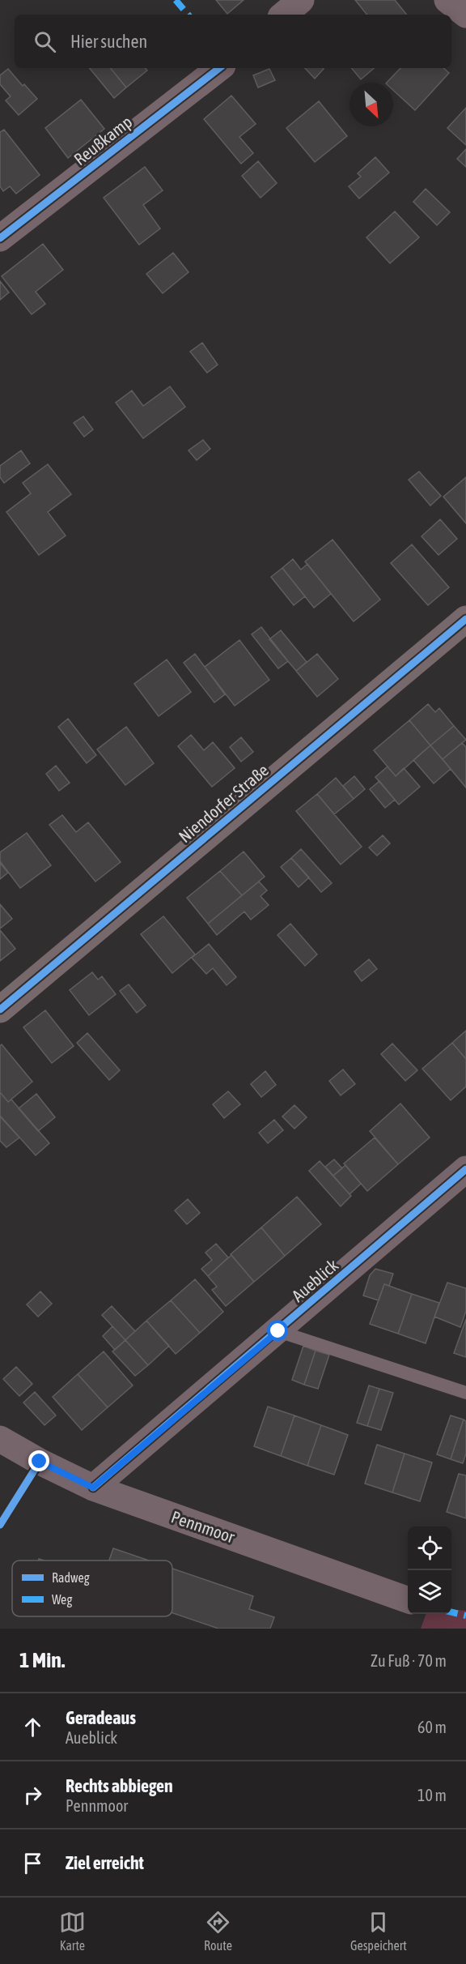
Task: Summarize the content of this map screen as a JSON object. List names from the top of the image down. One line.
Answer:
{"streets":{"main road":["Niendorfer Straße"],"street":["Reußkamp","Aueblick","Pennmoor"]},"crossings":[["Aueblick","Pennmoor"]],"legend":["Radweg","Weg"],"north":"bottom right","page":{"search":"Hier suchen","heading":["1 Min.","Zu Fuß · 70 m"],"list":[["Geradeaus","Aueblick","60 m"],["Rechts abbiegen","Pennmoor","10 m"],"Ziel erreicht"],"nav":["Karte","Route","Gespeichert"]}}
